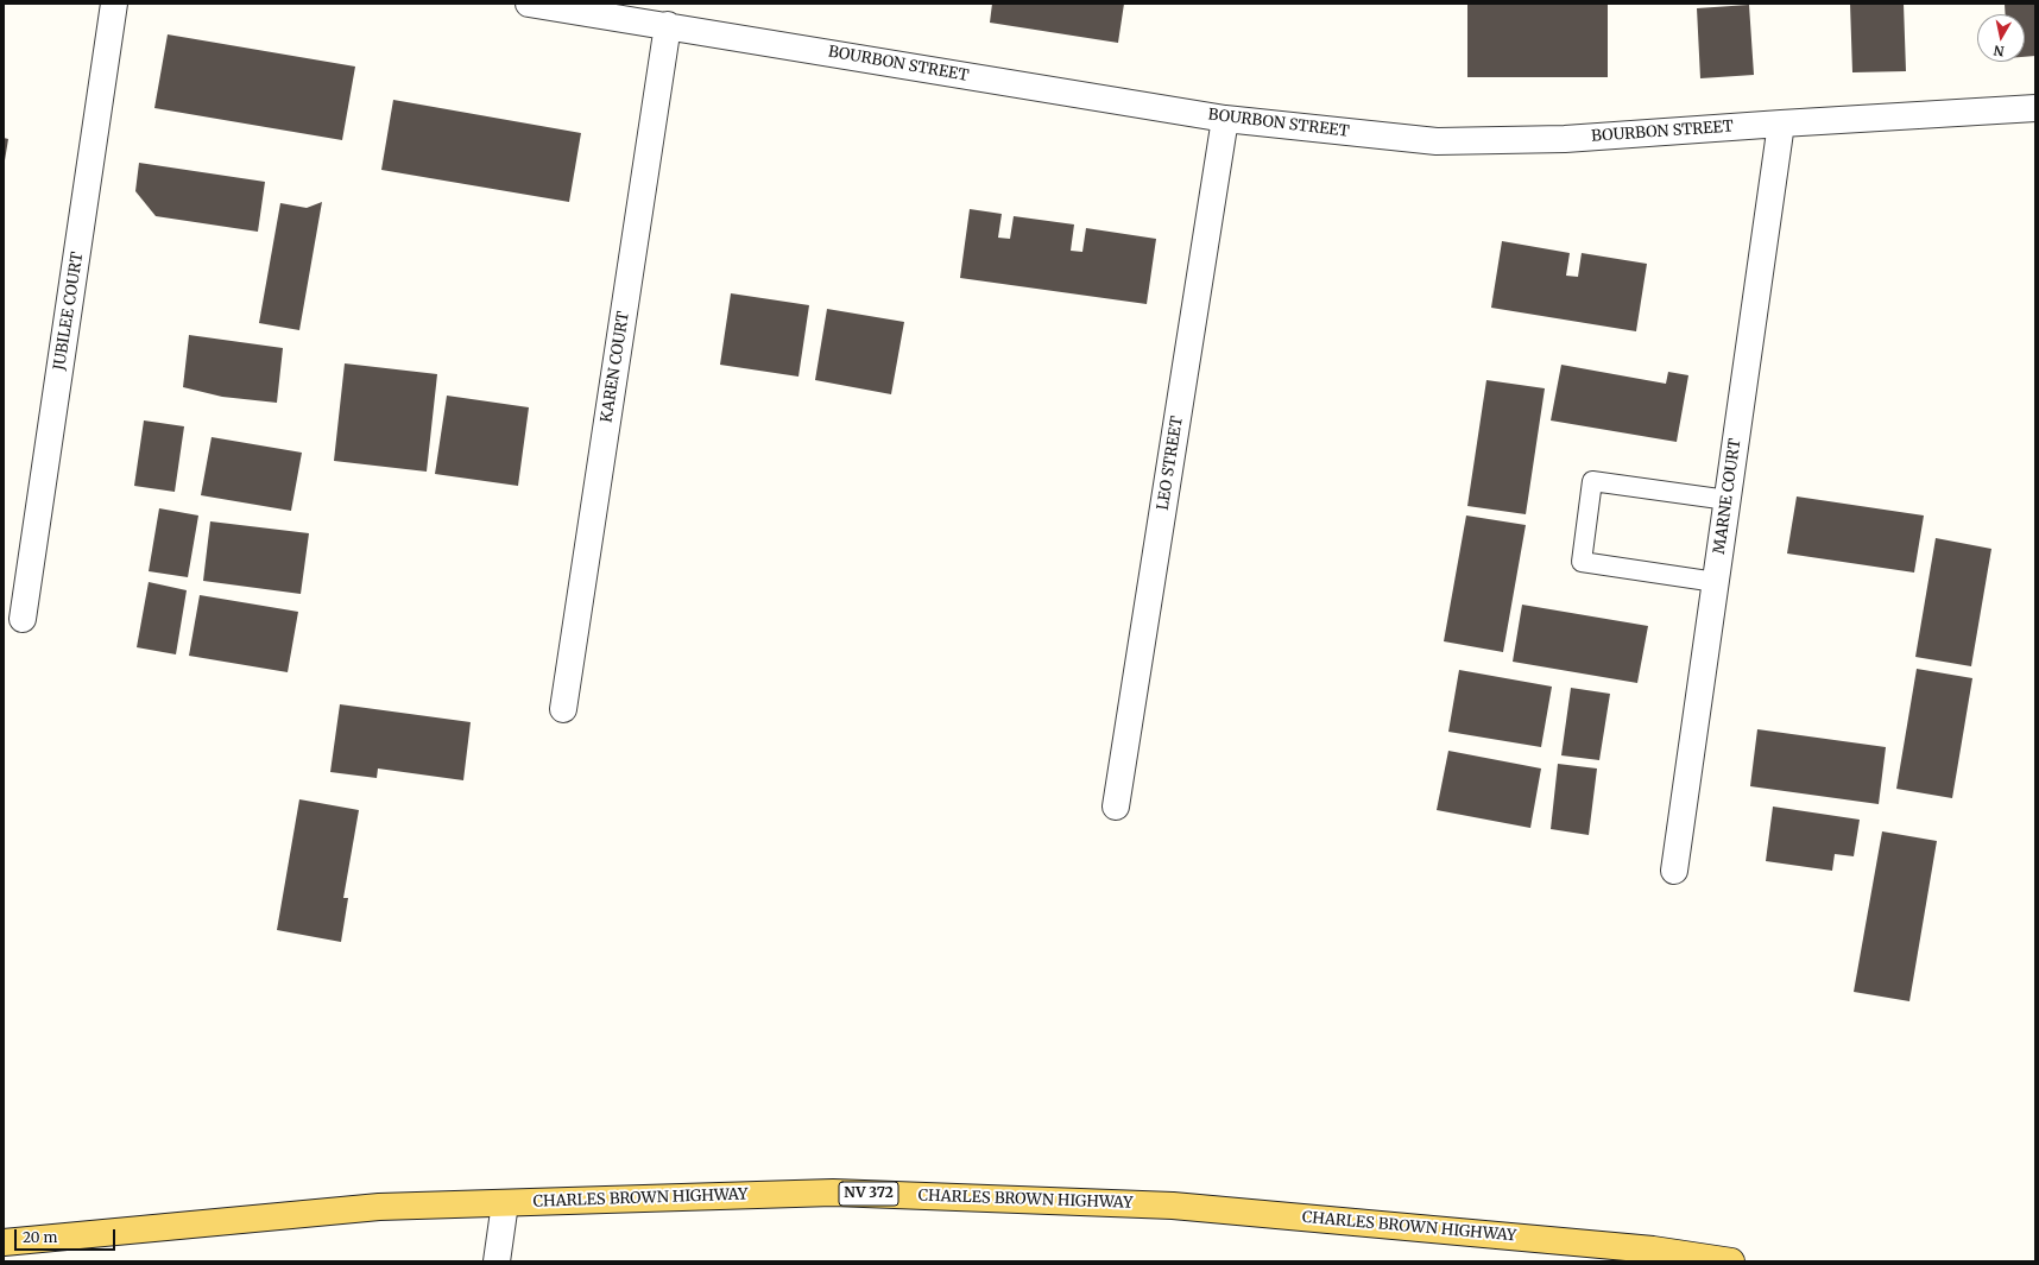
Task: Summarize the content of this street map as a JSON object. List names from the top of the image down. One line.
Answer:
{"streets":{"main road":["NV 372","CHARLES BROWN HIGHWAY"],"street":["BOURBON STREET","JUBILEE COURT","KAREN COURT","LEO STREET","MARNE COURT"]},"crossings":[["BOURBON STREET","KAREN COURT"],["BOURBON STREET","LEO STREET"],["BOURBON STREET","MARNE COURT"]],"scale_bar":"20 m","north":"bottom"}
